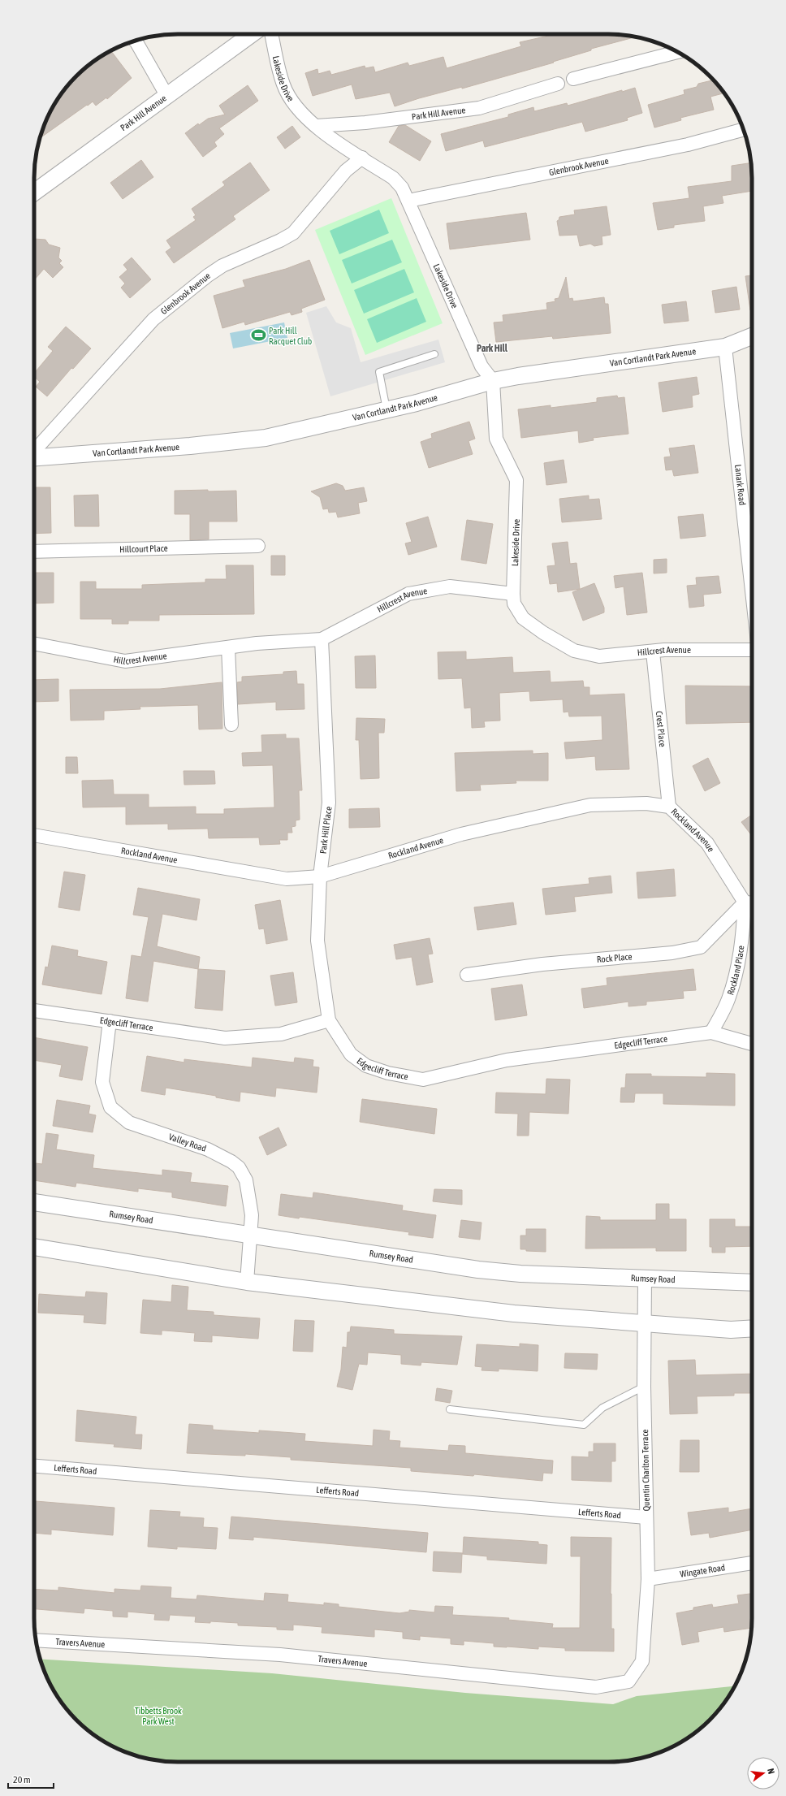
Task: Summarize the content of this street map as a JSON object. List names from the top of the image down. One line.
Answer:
{"streets":{"street":["Lakeside Drive","Park Hill Avenue","Glenbrook Avenue","Van Cortlandt Park Avenue","Lanark Road","Hillcourt Place","Hillcrest Avenue","Crest Place","Park Hill Place","Rockland Avenue","Rock Place","Rockland Place","Edgecliff Terrace","Valley Road","Rumsey Road","Lefferts Road","Quentin Charlton Terrace","Wingate Road","Travers Avenue"]},"crossings":[["Lakeside Drive","Park Hill Avenue"],["Lakeside Drive","Glenbrook Avenue"],["Lakeside Drive","Van Cortlandt Park Avenue"],["Lakeside Drive","Hillcrest Avenue"],["Van Cortlandt Park Avenue","Lanark Road"],["Hillcrest Avenue","Crest Place"],["Hillcrest Avenue","Park Hill Place"],["Crest Place","Rockland Avenue"],["Park Hill Place","Rockland Avenue"],["Park Hill Place","Edgecliff Terrace"],["Rockland Avenue","Rock Place"],["Rockland Avenue","Rockland Place"],["Rock Place","Rockland Place"],["Rockland Place","Edgecliff Terrace"],["Edgecliff Terrace","Valley Road"],["Valley Road","Rumsey Road"],["Rumsey Road","Quentin Charlton Terrace"],["Lefferts Road","Quentin Charlton Terrace"],["Quentin Charlton Terrace","Wingate Road"],["Quentin Charlton Terrace","Travers Avenue"]],"districts":["Park Hill"],"parks":["Tibbetts Brook Park West"],"places":{"sports":["Park Hill Racquet Club"]},"scale_bar":"20 m","north":"right"}
